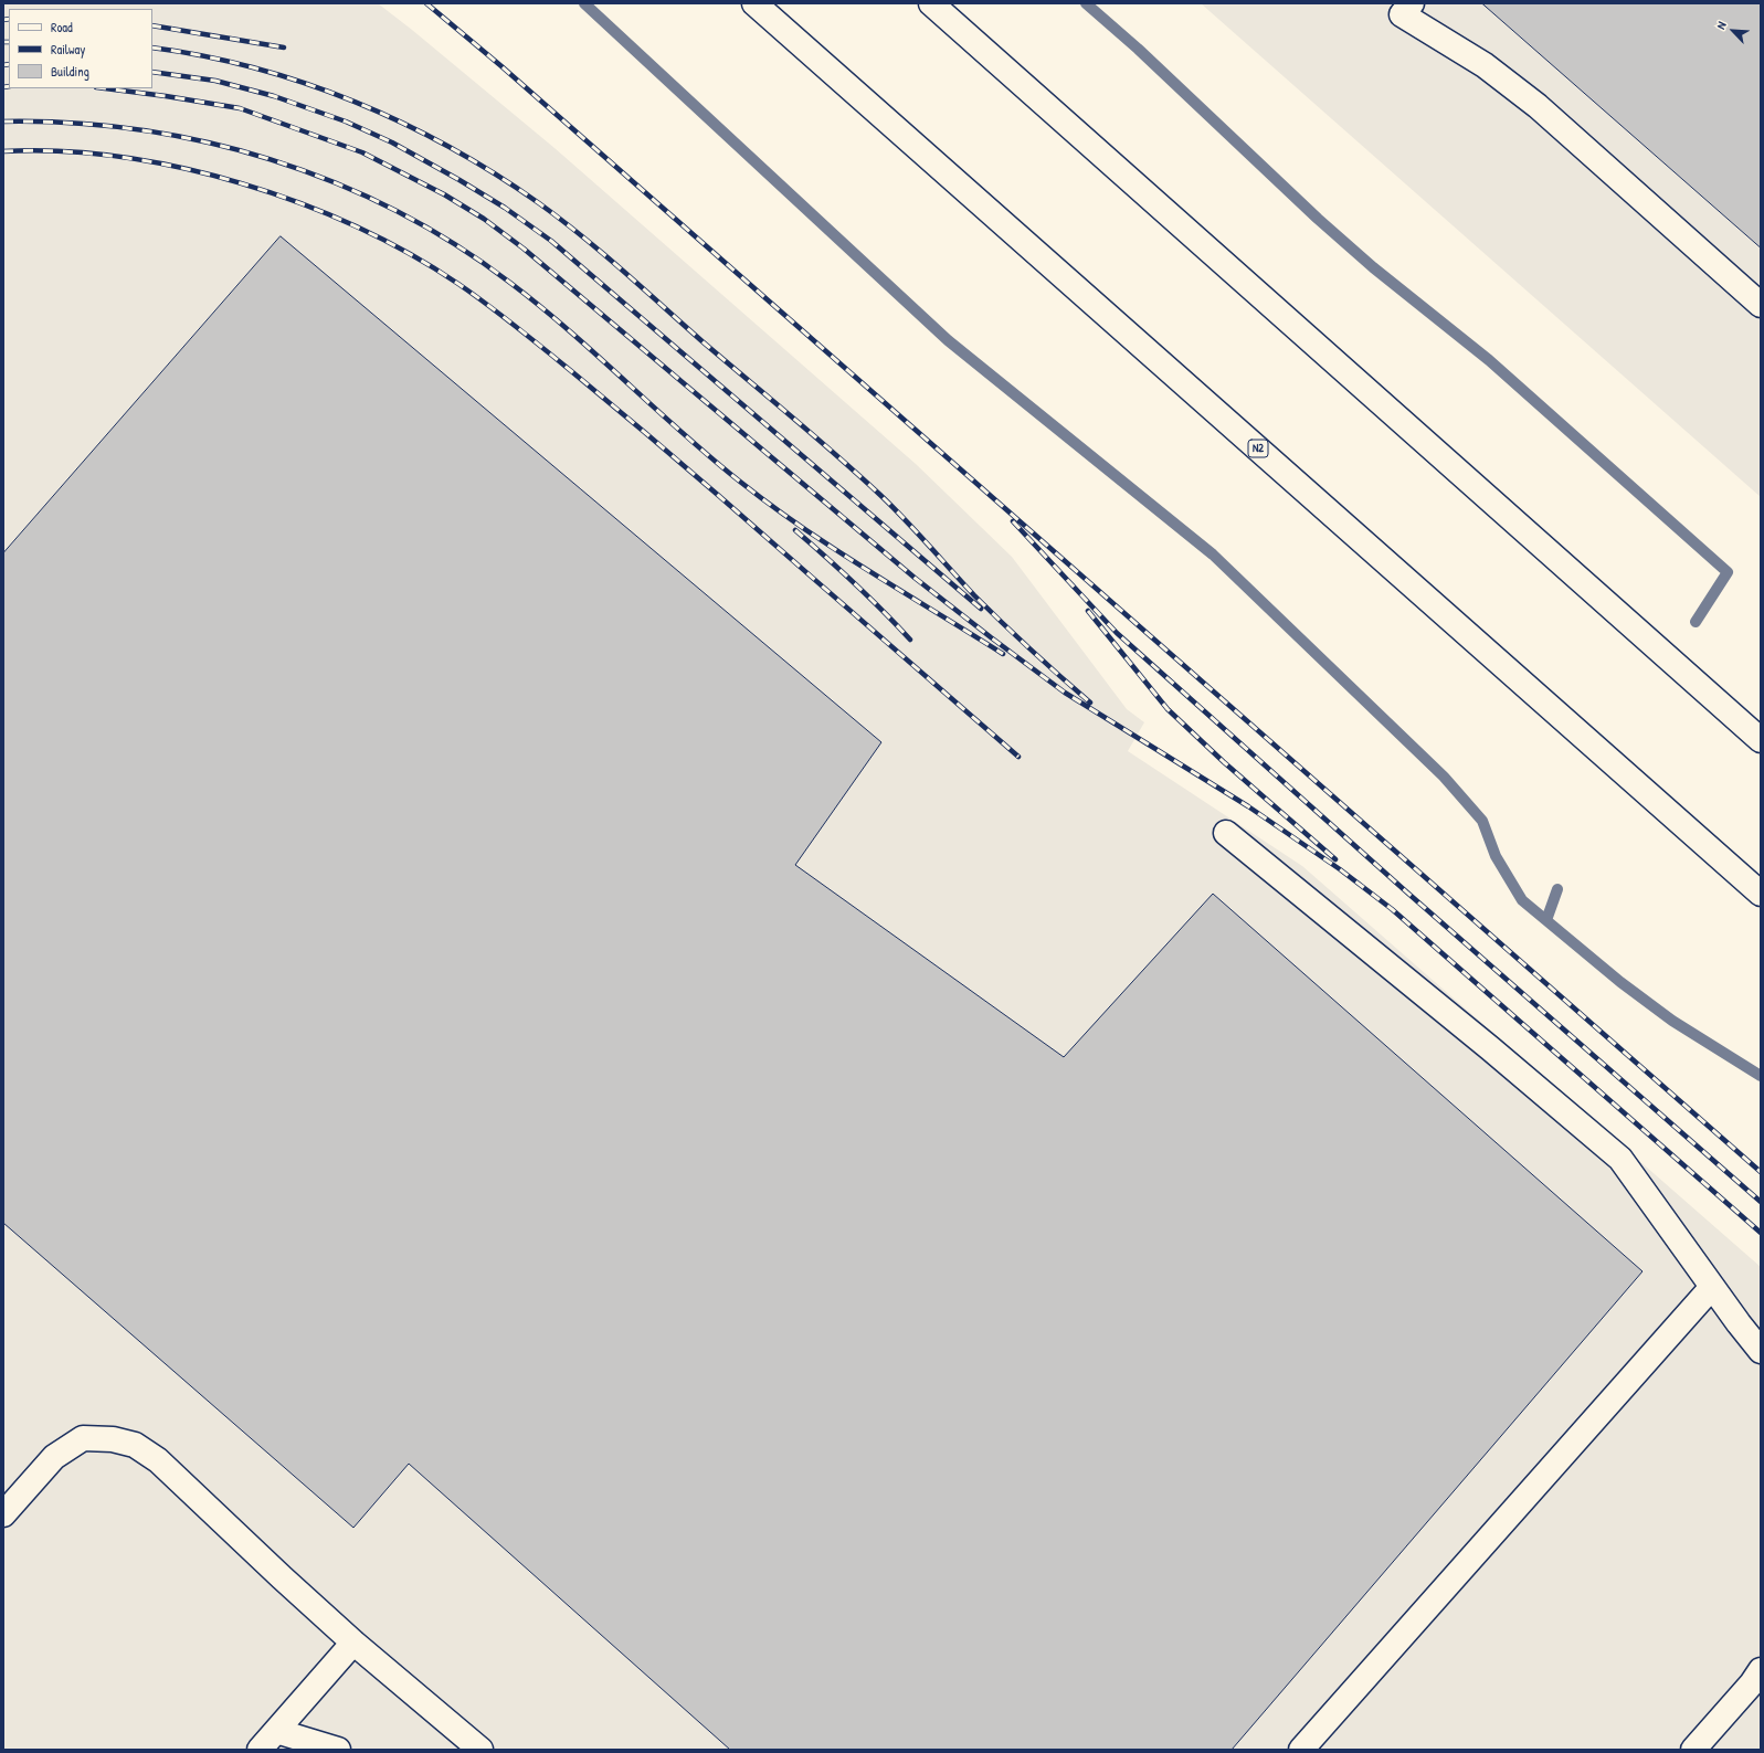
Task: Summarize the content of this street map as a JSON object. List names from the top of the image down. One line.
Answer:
{"streets":{"main road":["N2"]},"legend":["Road","Railway","Building"],"north":"top left"}
